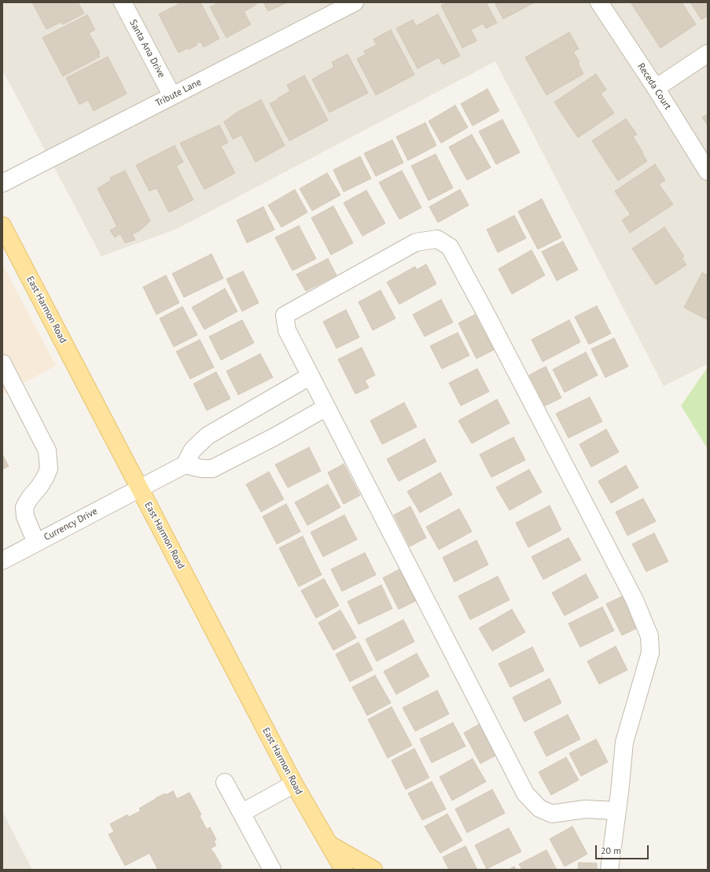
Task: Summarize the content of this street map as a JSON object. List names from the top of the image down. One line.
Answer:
{"streets":{"main road":["East Harmon Road"],"street":["Santa Ana Drive","Receda Court","Tribute Lane","Currency Drive"]},"crossings":[["Santa Ana Drive","Tribute Lane"],["East Harmon Road","Currency Drive"]],"scale_bar":"20 m"}
